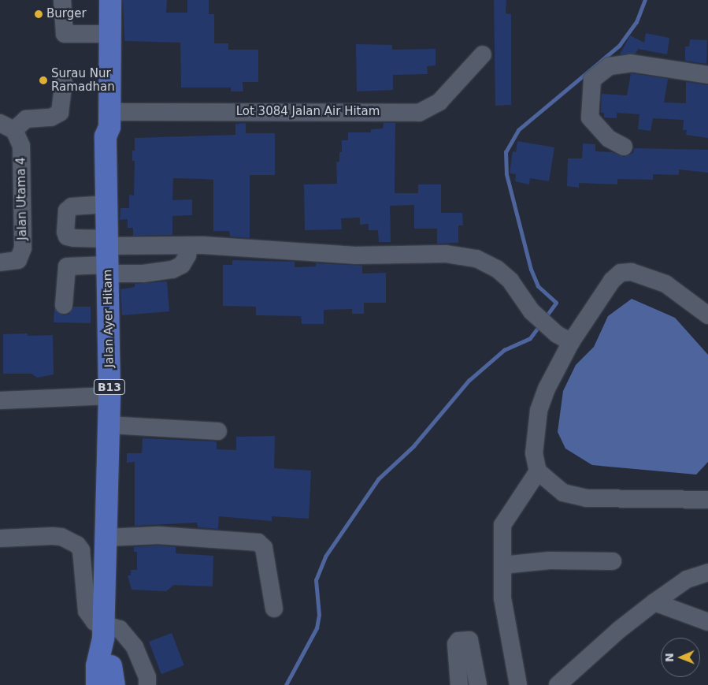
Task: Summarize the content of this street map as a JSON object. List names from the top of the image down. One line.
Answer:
{"streets":{"main road":["Jalan Ayer Hitam","B13"],"street":["Lot 3084 Jalan Air Hitam","Jalan Utama 4"]},"crossings":[["Lot 3084 Jalan Air Hitam","Jalan Ayer Hitam"]],"places":["Burger","Surau Nur Ramadhan"],"north":"left"}
